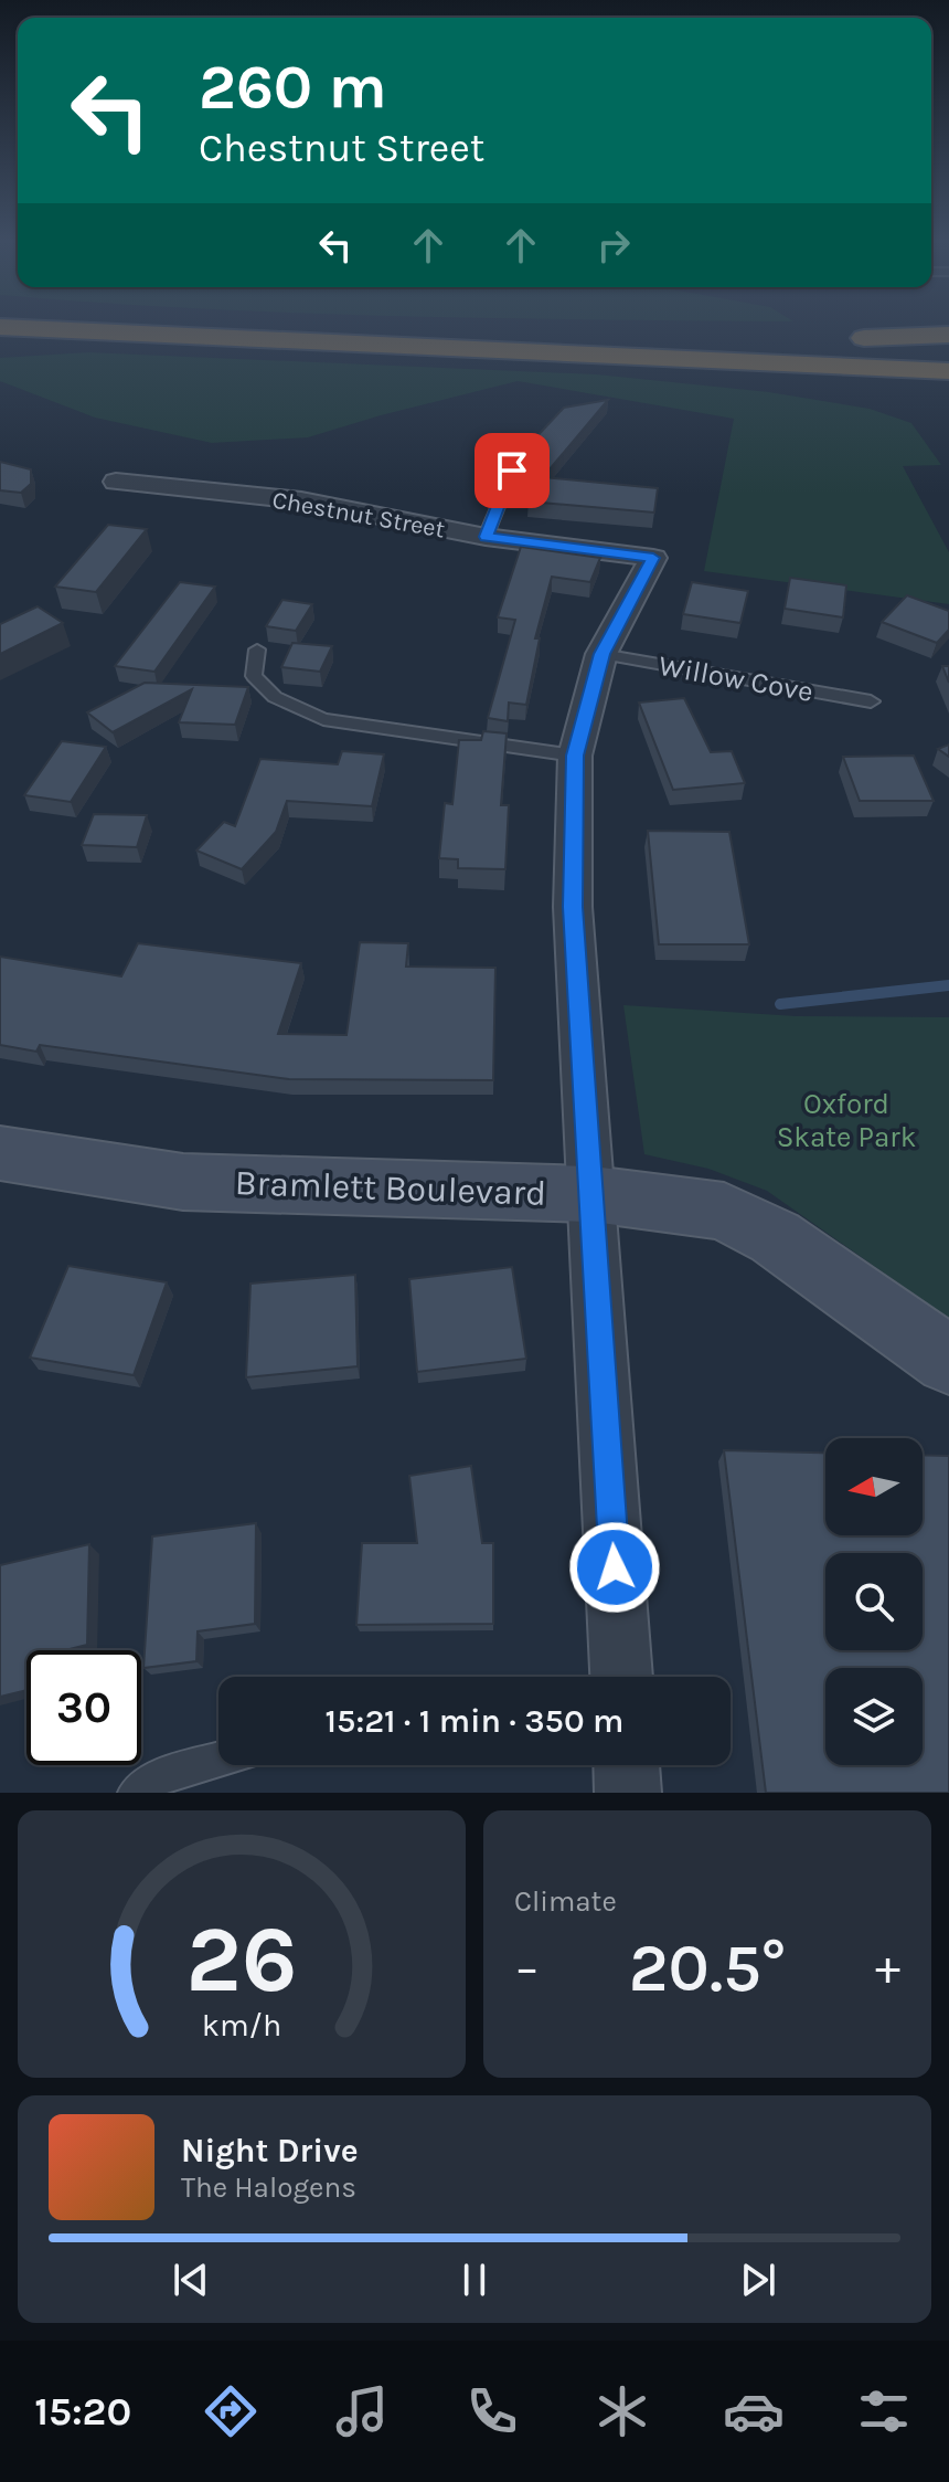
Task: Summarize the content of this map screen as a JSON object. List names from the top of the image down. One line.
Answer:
{"streets":{"street":["Chestnut Street","Bramlett Boulevard"],"lane":["Willow Cove"]},"crossings":[["Chestnut Street","Willow Cove"]],"parks":["Oxford Skate Park"],"north":"left","page":{"turn":["260 m","Chestnut Street"],"limit":"30","trip":"15:21 · 1 min · 350 m","tile":"Climate","heat":["−","20.5°","+"],"song":["Night Drive","The Halogens"],"tabs":"15:20","gauge":["26","km/h"]}}
